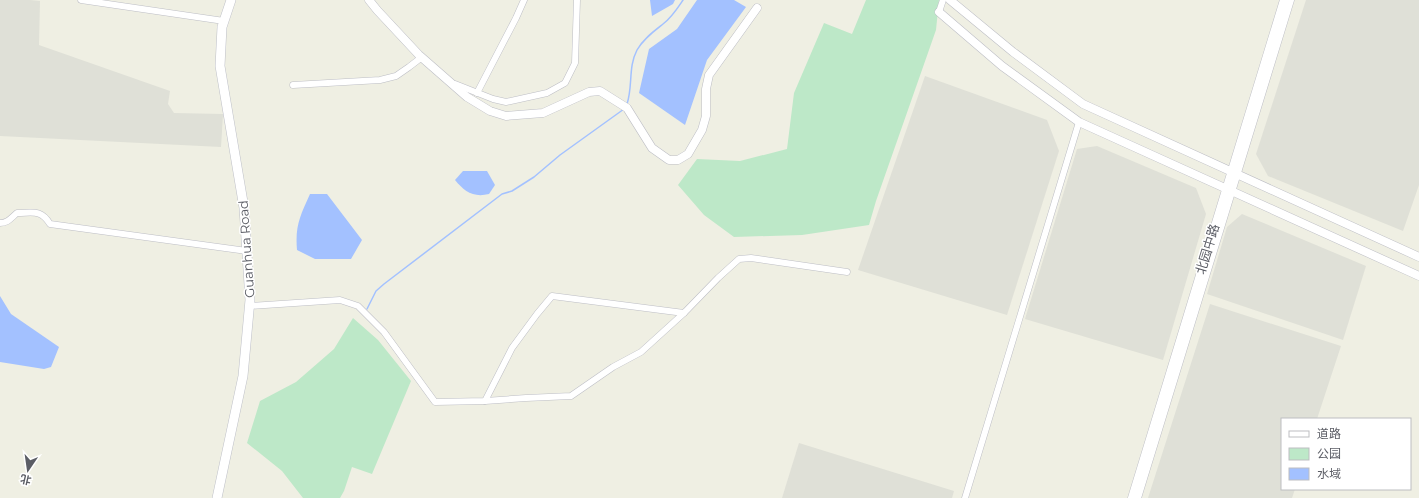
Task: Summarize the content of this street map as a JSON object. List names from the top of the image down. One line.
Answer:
{"streets":{"main road":["Guanhua Road"],"street":["北园中路"]},"legend":["道路","公园","水域"],"north":"bottom"}
